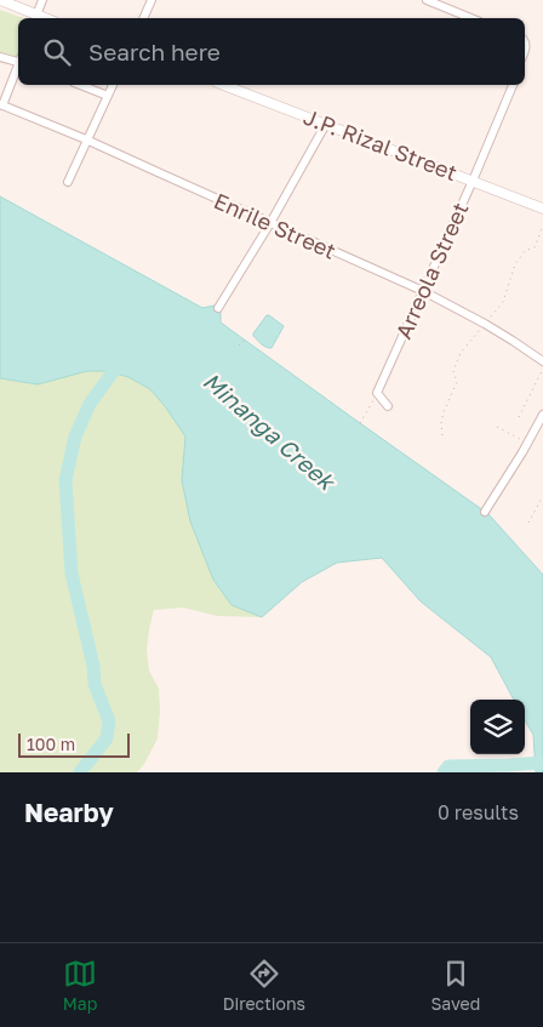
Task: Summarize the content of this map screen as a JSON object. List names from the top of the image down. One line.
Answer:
{"streets":{"street":["J.P. Rizal Street","Enrile Street","Arreola Street"]},"crossings":[["J.P. Rizal Street","Arreola Street"],["Enrile Street","Arreola Street"]],"water":["Minanga Creek"],"scale_bar":"100 m","page":{"search":"Search here","scale":"100 m","heading":["Nearby","0 results"],"nav":["Map","Directions","Saved"]}}
